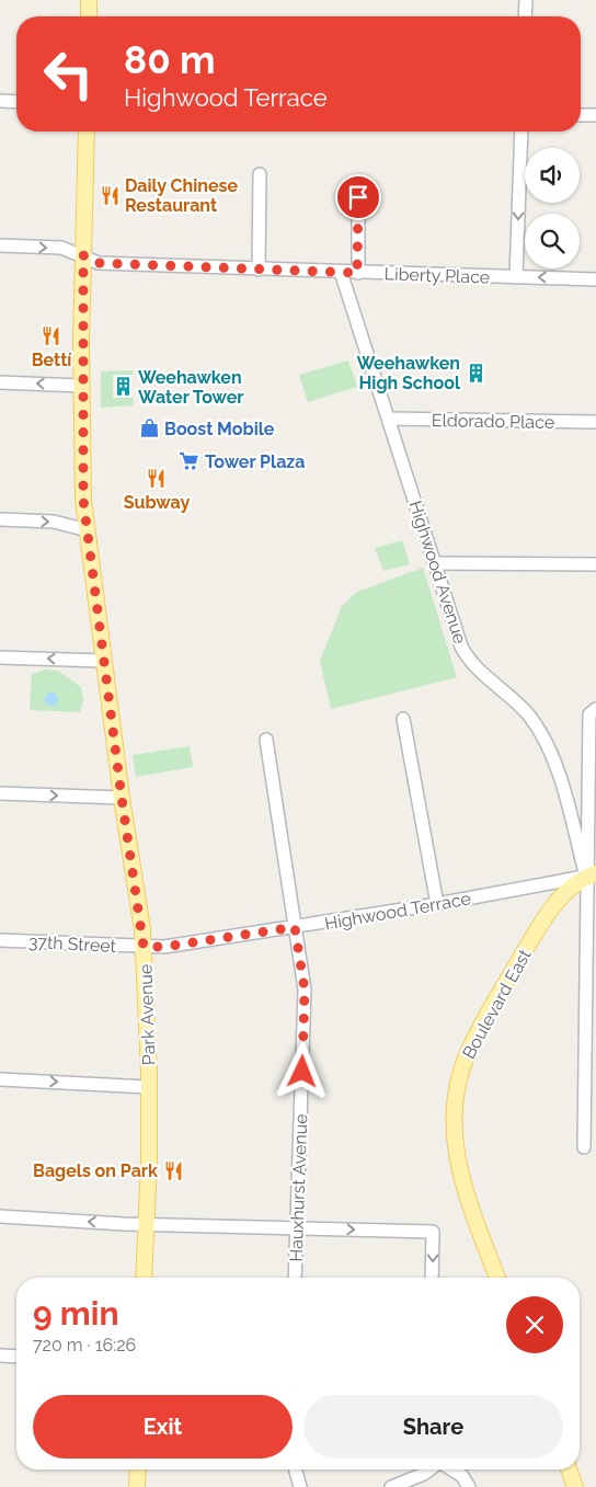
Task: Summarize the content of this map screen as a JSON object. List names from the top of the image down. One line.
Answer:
{"streets":{"main road":["Boulevard East","Park Avenue"],"street":["Liberty Place","Eldorado Place","Highwood Avenue","Highwood Terrace","37th Street","Hauxhurst Avenue"]},"crossings":[["Liberty Place","Highwood Avenue"],["Liberty Place","Park Avenue"],["Eldorado Place","Highwood Avenue"],["Highwood Avenue","Highwood Terrace"],["Highwood Avenue","Boulevard East"],["Highwood Terrace","37th Street"],["Highwood Terrace","Boulevard East"],["Highwood Terrace","Park Avenue"],["Highwood Terrace","Hauxhurst Avenue"],["37th Street","Park Avenue"]],"places":{"restaurant":["Daily Chinese Restaurant","Bettí","Subway","Bagels on Park"],"building":["Weehawken High School","Weehawken Water Tower"],"shop":["Boost Mobile"],"supermarket":["Tower Plaza"]},"page":{"turn":["80 m","Highwood Terrace"],"heading":["9 min","720 m · 16:26"],"buttons":["Exit","Share"]}}
